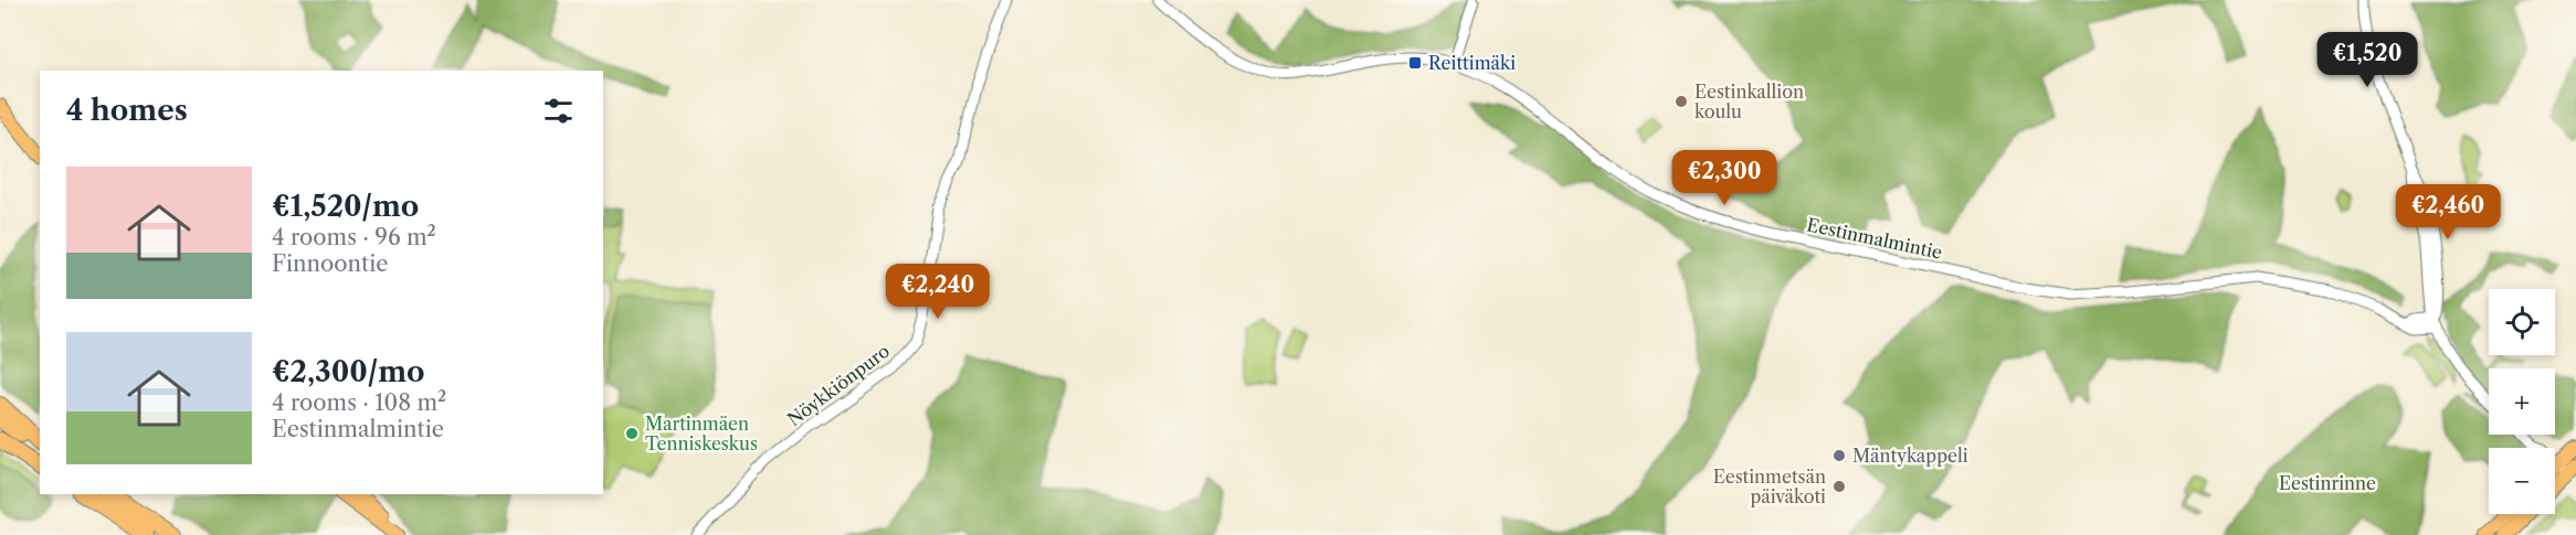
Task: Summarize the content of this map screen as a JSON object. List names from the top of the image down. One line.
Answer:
{"streets":{"street":["Eestinmalmintie","Nöykkiönpuro"]},"parks":["Eestinrinne"],"places":{"transit":["Reittimäki"],"other":["Eestinkallion koulu","Martinmäen Tenniskeskus","Mäntykappeli","Eestinmetsän päiväkoti"]},"page":{"price":["€1,520","€2,300","€2,460","€2,240"],"heading":"4 homes","list":[{"name":"€1,520/mo","note":"4 rooms · 96 m² · Finnoontie"},{"name":"€2,300/mo","note":"4 rooms · 108 m² · Eestinmalmintie"}],"map_buttons":["+","−"]}}
